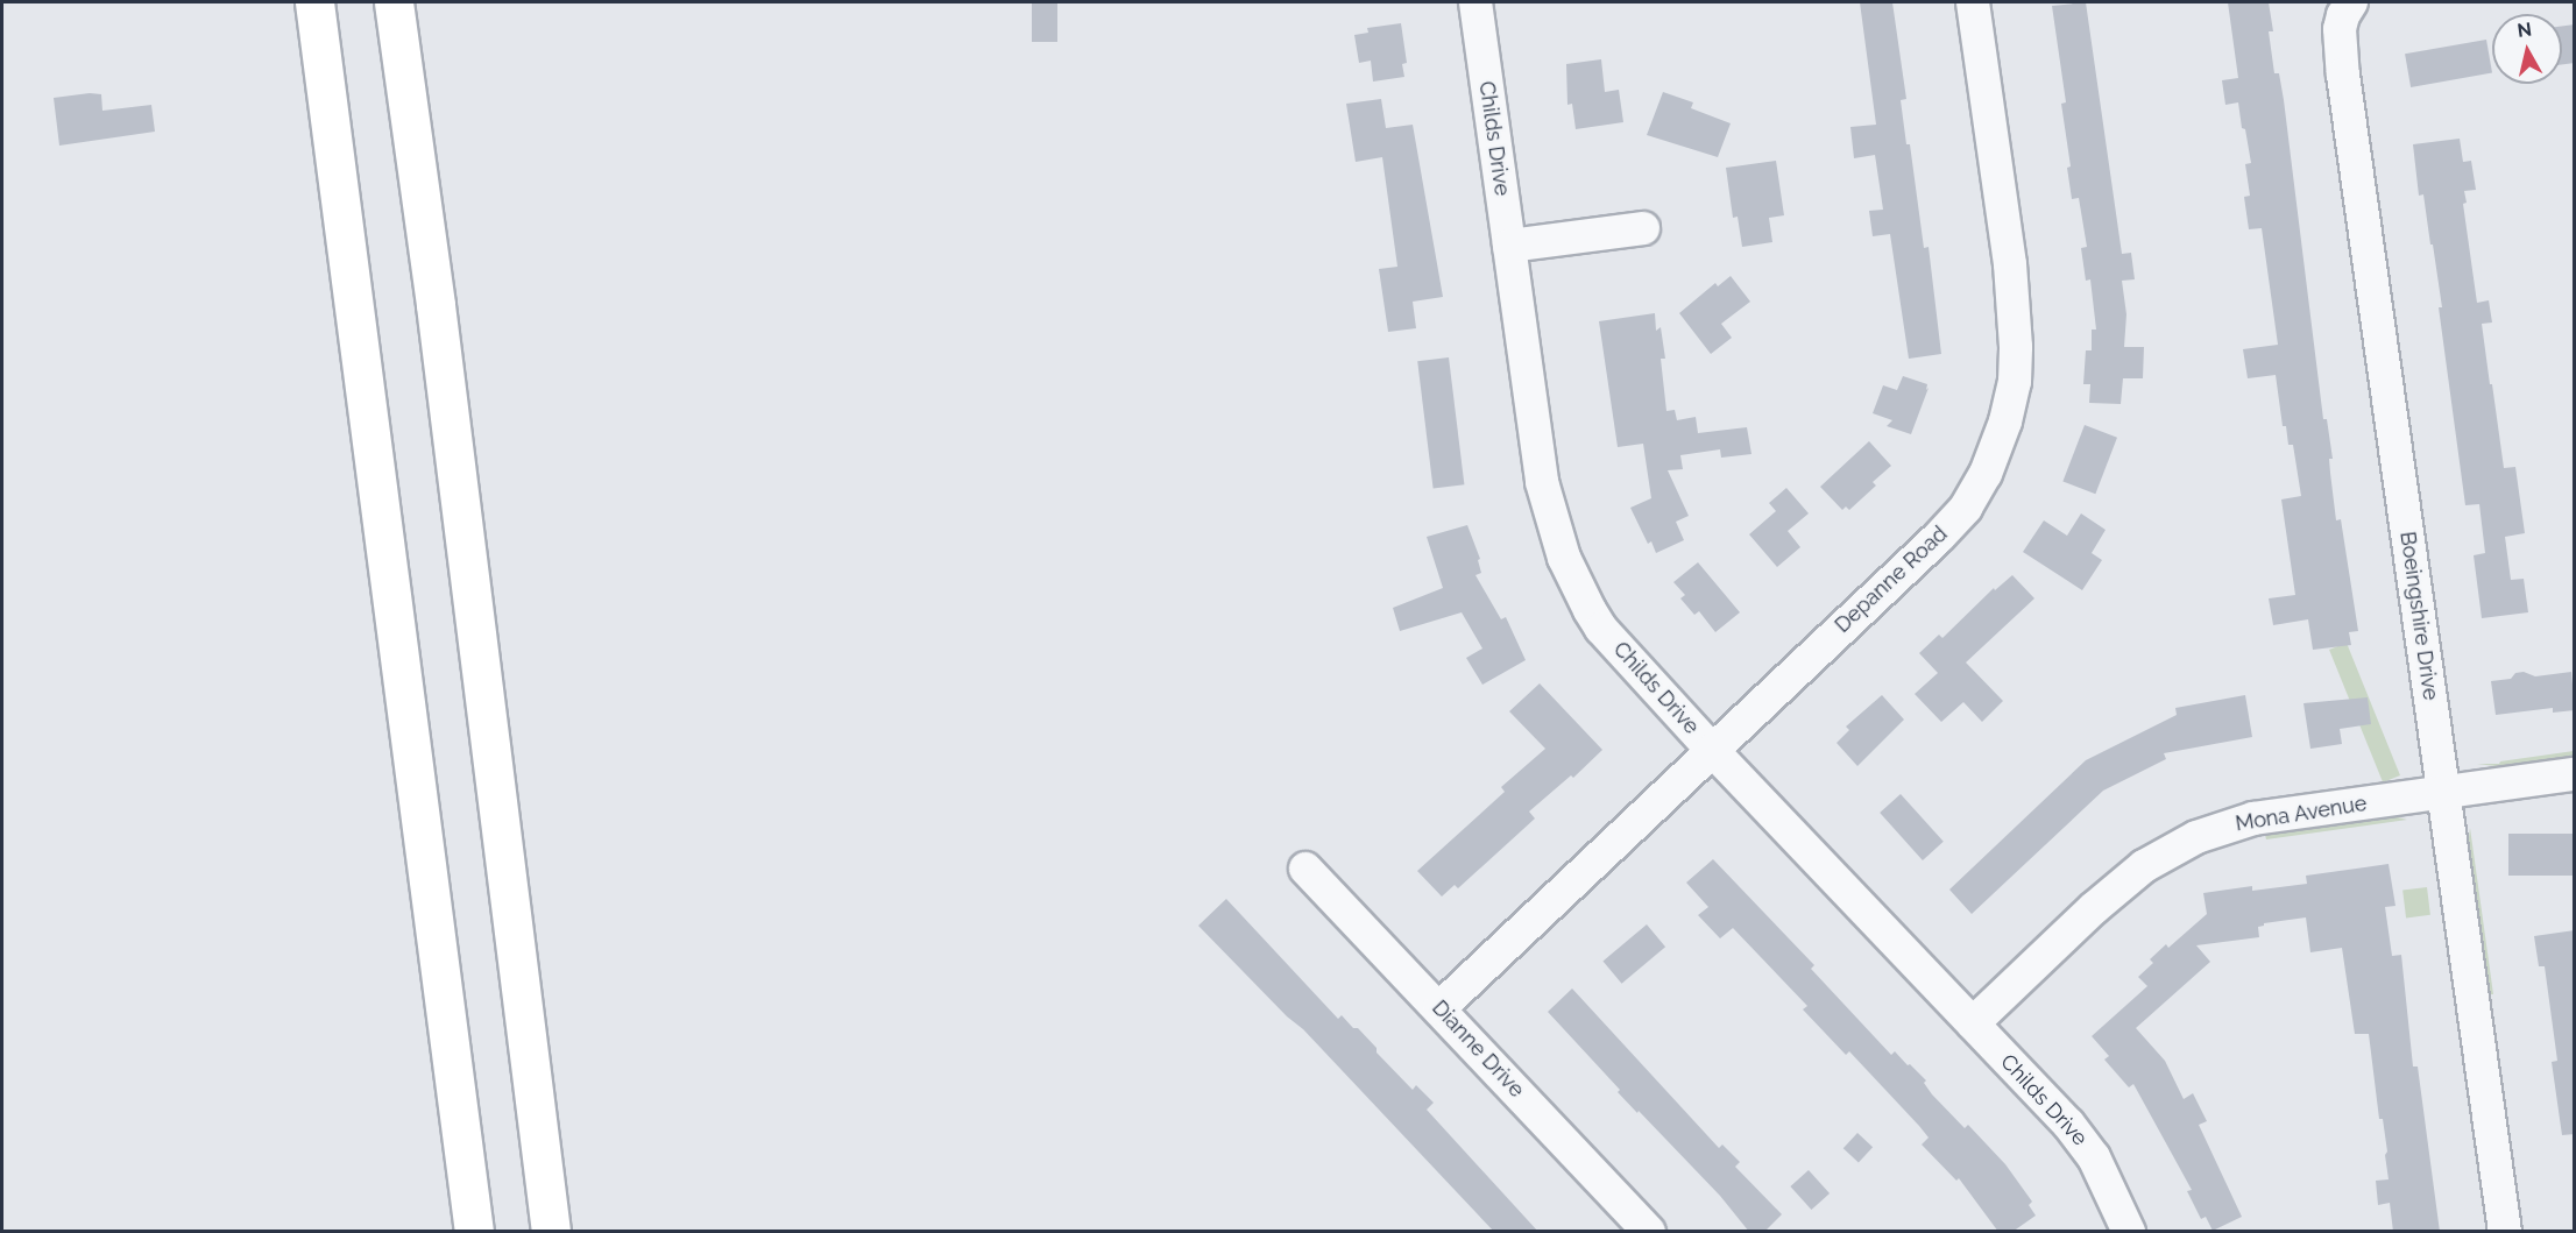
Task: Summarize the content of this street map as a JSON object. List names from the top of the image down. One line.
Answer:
{"streets":{"street":["Childs Drive","Depanne Road","Boeingshire Drive","Mona Avenue","Dianne Drive"]},"crossings":[["Childs Drive","Depanne Road"],["Childs Drive","Mona Avenue"],["Depanne Road","Dianne Drive"],["Boeingshire Drive","Mona Avenue"]],"north":"top"}
